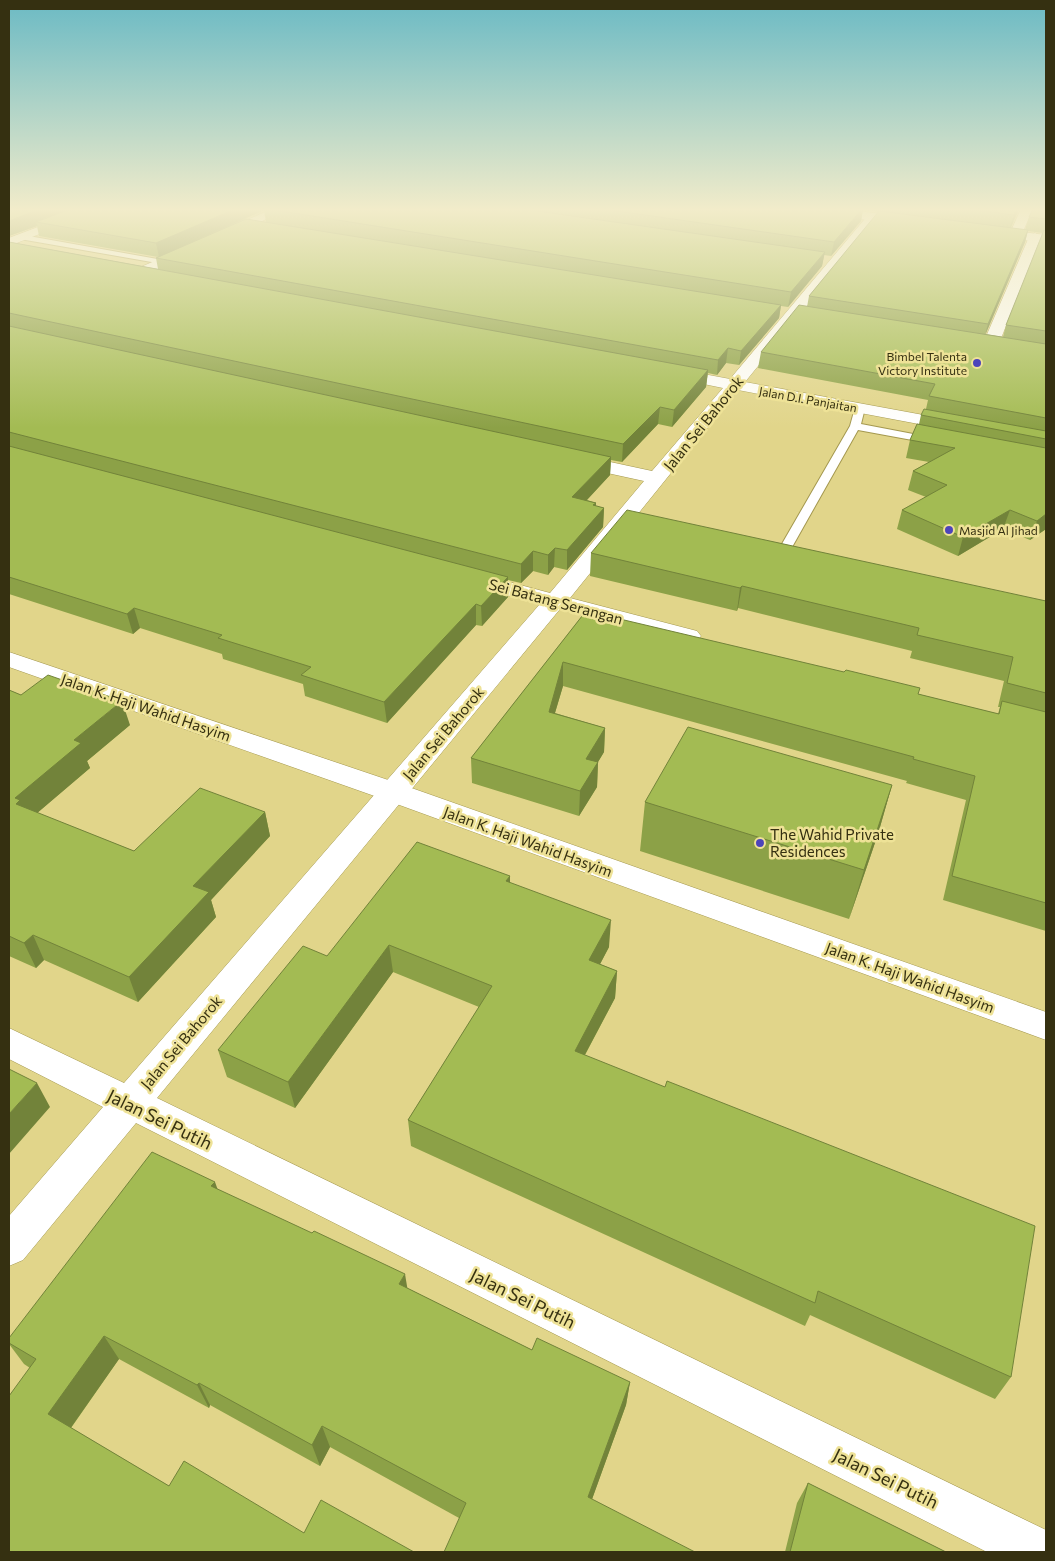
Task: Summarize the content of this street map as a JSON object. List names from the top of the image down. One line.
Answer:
{"streets":{"street":["Jalan D.I. Panjaitan","Jalan Sei Bahorok","Sei Batang Serangan","Jalan K. Haji Wahid Hasyim","Jalan Sei Putih"]},"crossings":[["Jalan D.I. Panjaitan","Jalan Sei Bahorok"],["Jalan Sei Bahorok","Sei Batang Serangan"],["Jalan Sei Bahorok","Jalan K. Haji Wahid Hasyim"],["Jalan Sei Bahorok","Jalan Sei Putih"]],"places":["Bimbel Talenta Victory Institute","Masjid Al Jihad","The Wahid Private Residences"]}
